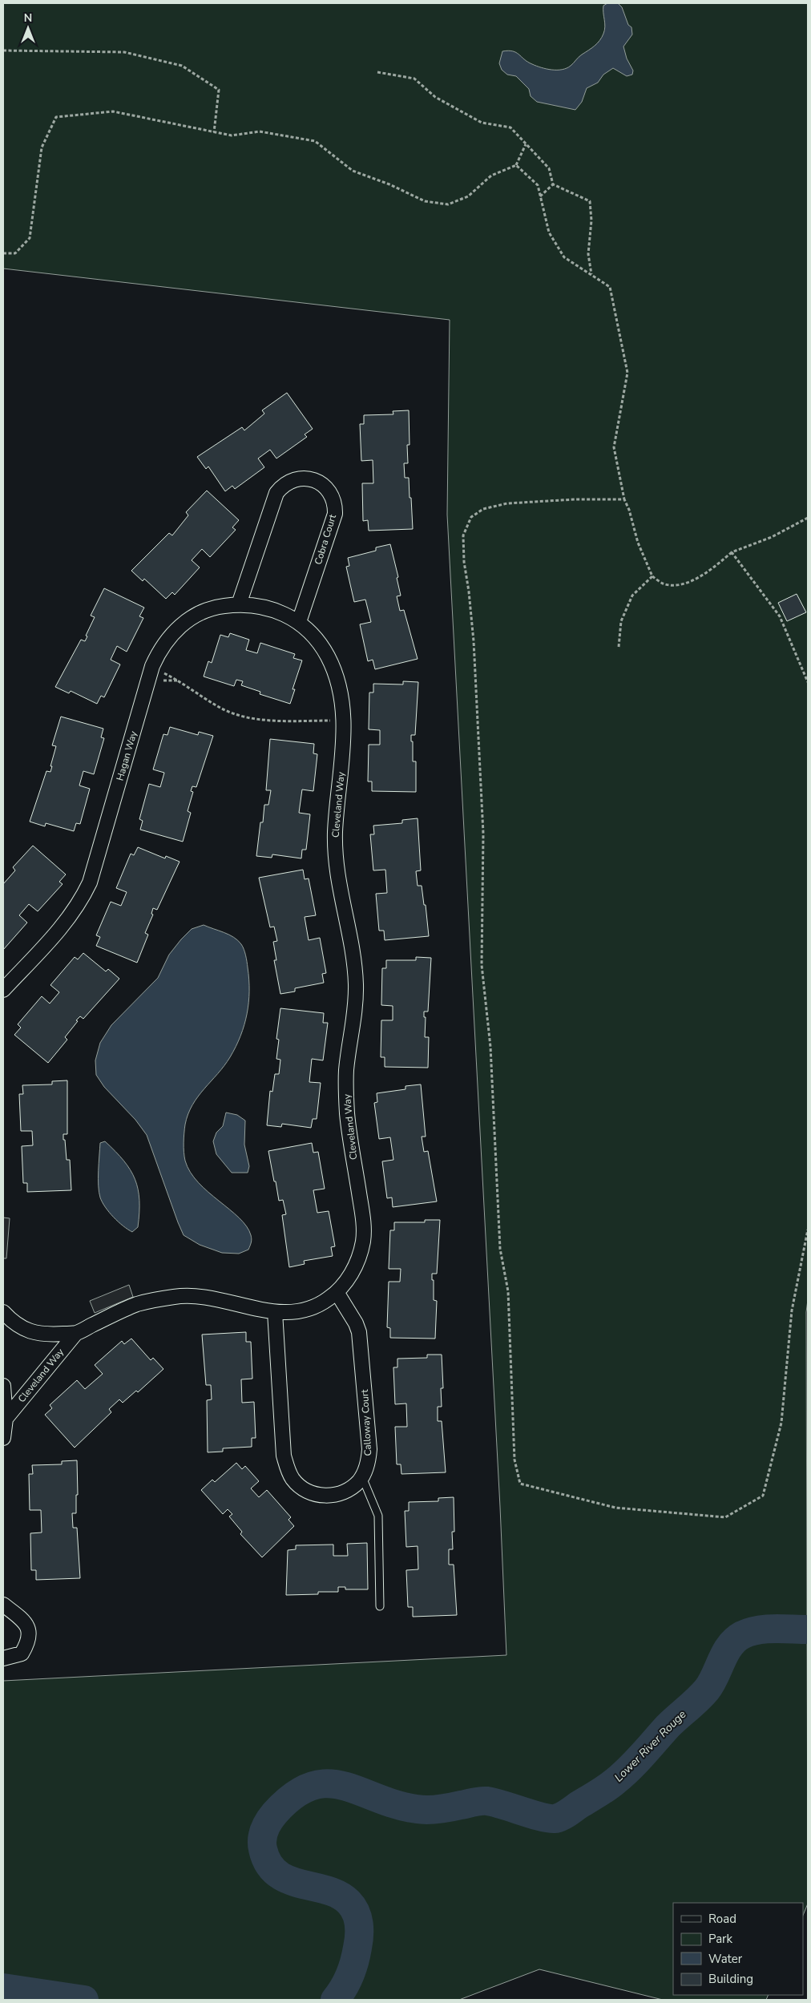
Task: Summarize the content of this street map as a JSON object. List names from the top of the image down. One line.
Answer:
{"streets":{"street":["Cobra Court","Hagan Way","Cleveland Way","Calloway Court"]},"crossings":[["Cobra Court","Hagan Way"],["Cobra Court","Cleveland Way"],["Hagan Way","Cleveland Way"],["Cleveland Way","Calloway Court"]],"water":["Lower River Rouge"],"legend":["Road","Park","Water","Building"],"north":"top"}
